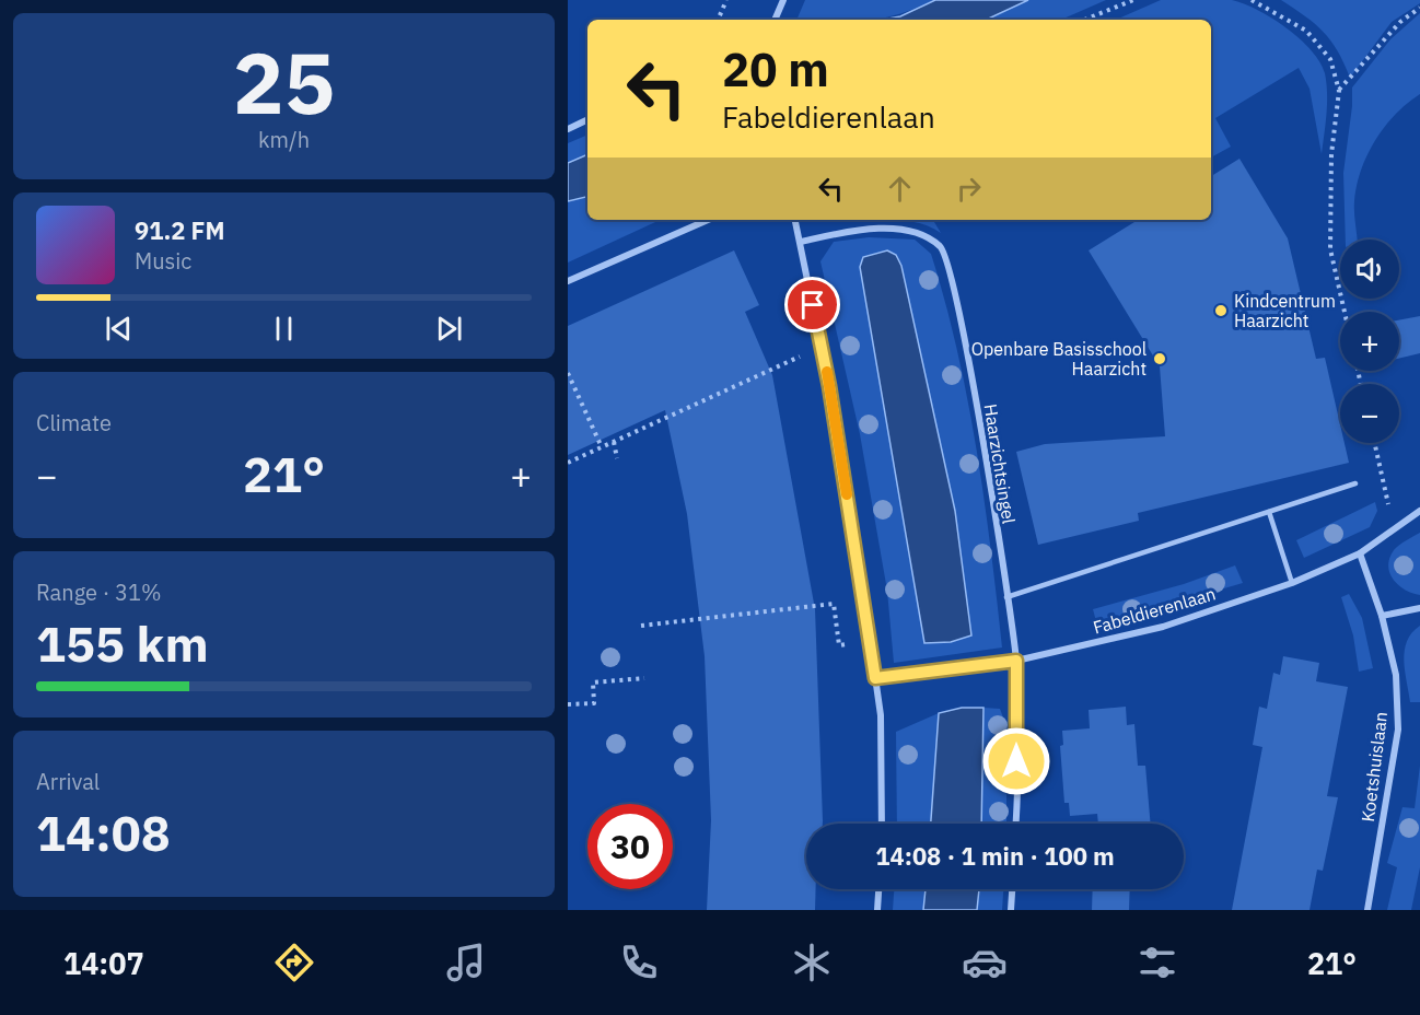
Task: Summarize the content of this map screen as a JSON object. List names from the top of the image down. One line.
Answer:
{"streets":{"street":["Haarzichtsingel","Fabeldierenlaan","Koetshuislaan"]},"crossings":[["Haarzichtsingel","Fabeldierenlaan"],["Fabeldierenlaan","Koetshuislaan"]],"places":["Kindcentrum Haarzicht","Openbare Basisschool Haarzicht"],"page":{"tile":[["25","km/h"],"Climate",["Range · 31%","155 km"],["Arrival","14:08"]],"turn":["20 m","Fabeldierenlaan"],"song":["91.2 FM","Music"],"map_buttons":["+","−"],"heat":["−","21°","+"],"limit":"30","trip":"14:08 · 1 min · 100 m","tabs":["14:07","21°"]}}
